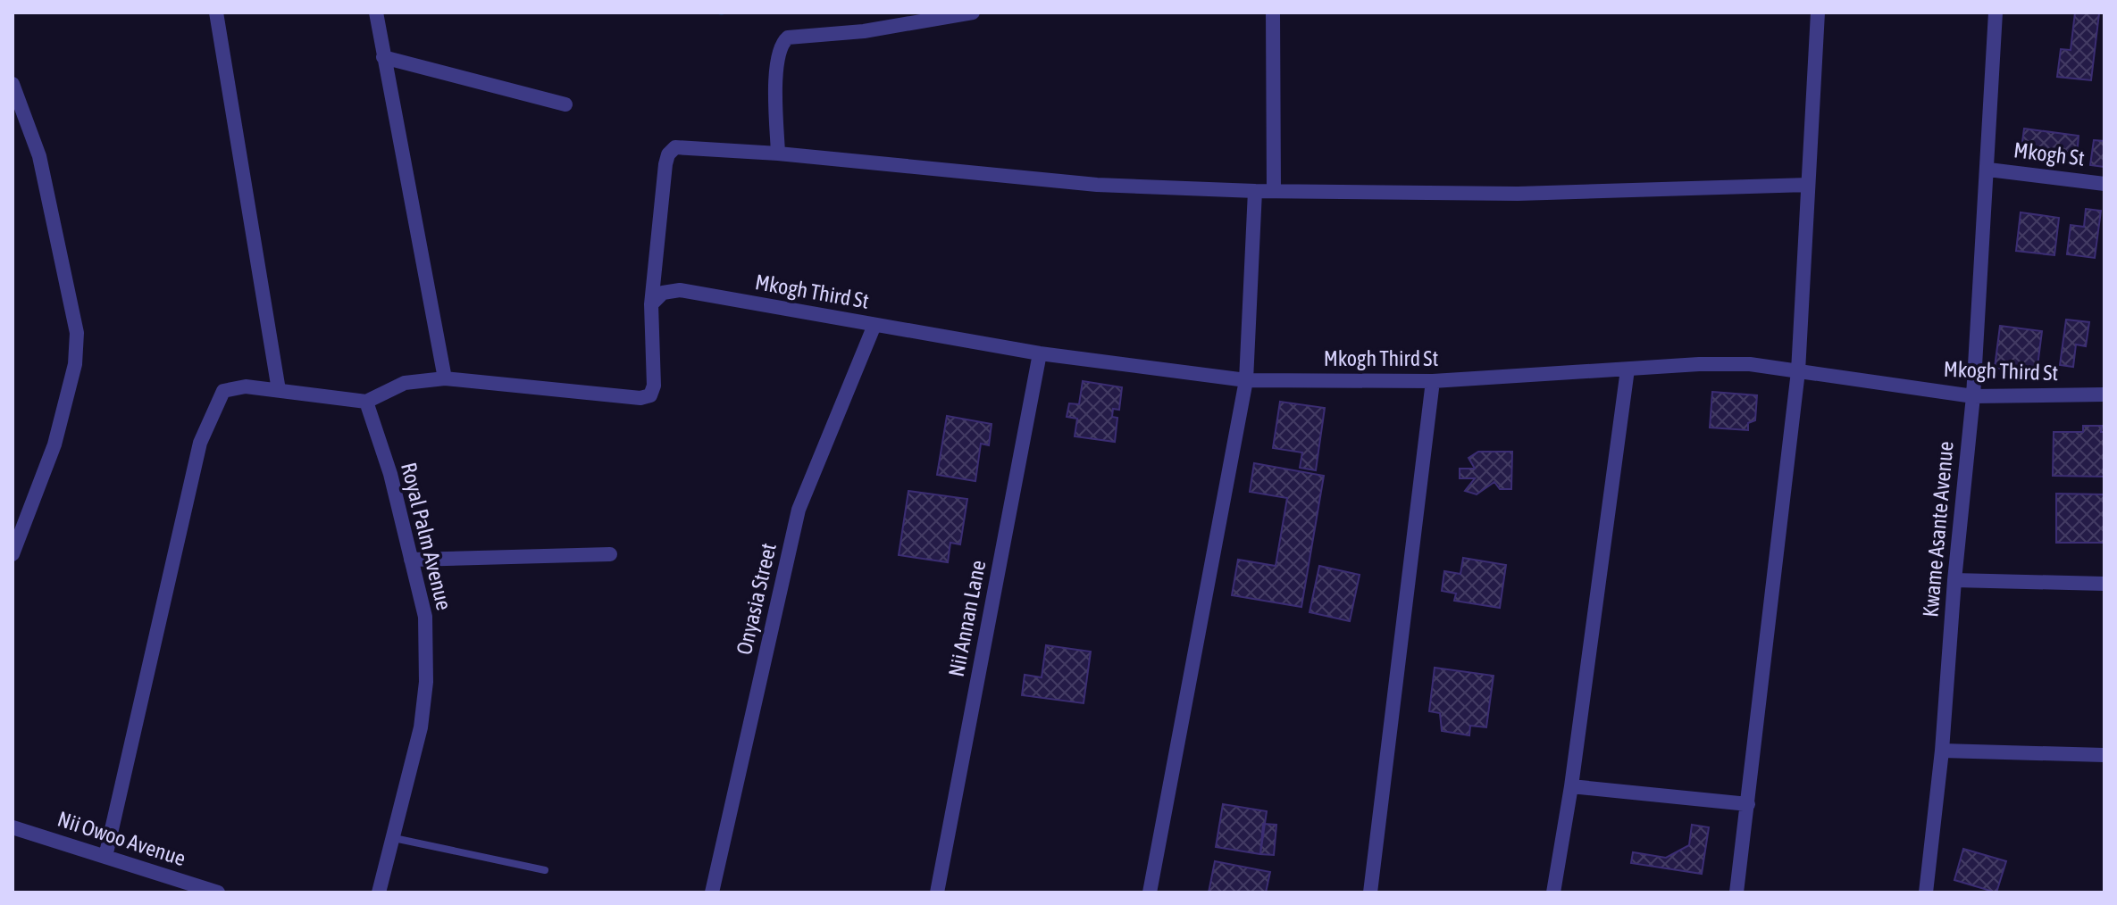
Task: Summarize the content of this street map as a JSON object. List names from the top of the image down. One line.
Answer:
{"streets":{"street":["Mkogh St","Mkogh Third St","Kwame Asante Avenue","Royal Palm Avenue","Onyasia Street","Nii Annan Lane","Nii Owoo Avenue"]},"crossings":[["Mkogh St","Kwame Asante Avenue"],["Mkogh Third St","Kwame Asante Avenue"],["Mkogh Third St","Onyasia Street"],["Mkogh Third St","Nii Annan Lane"]]}
